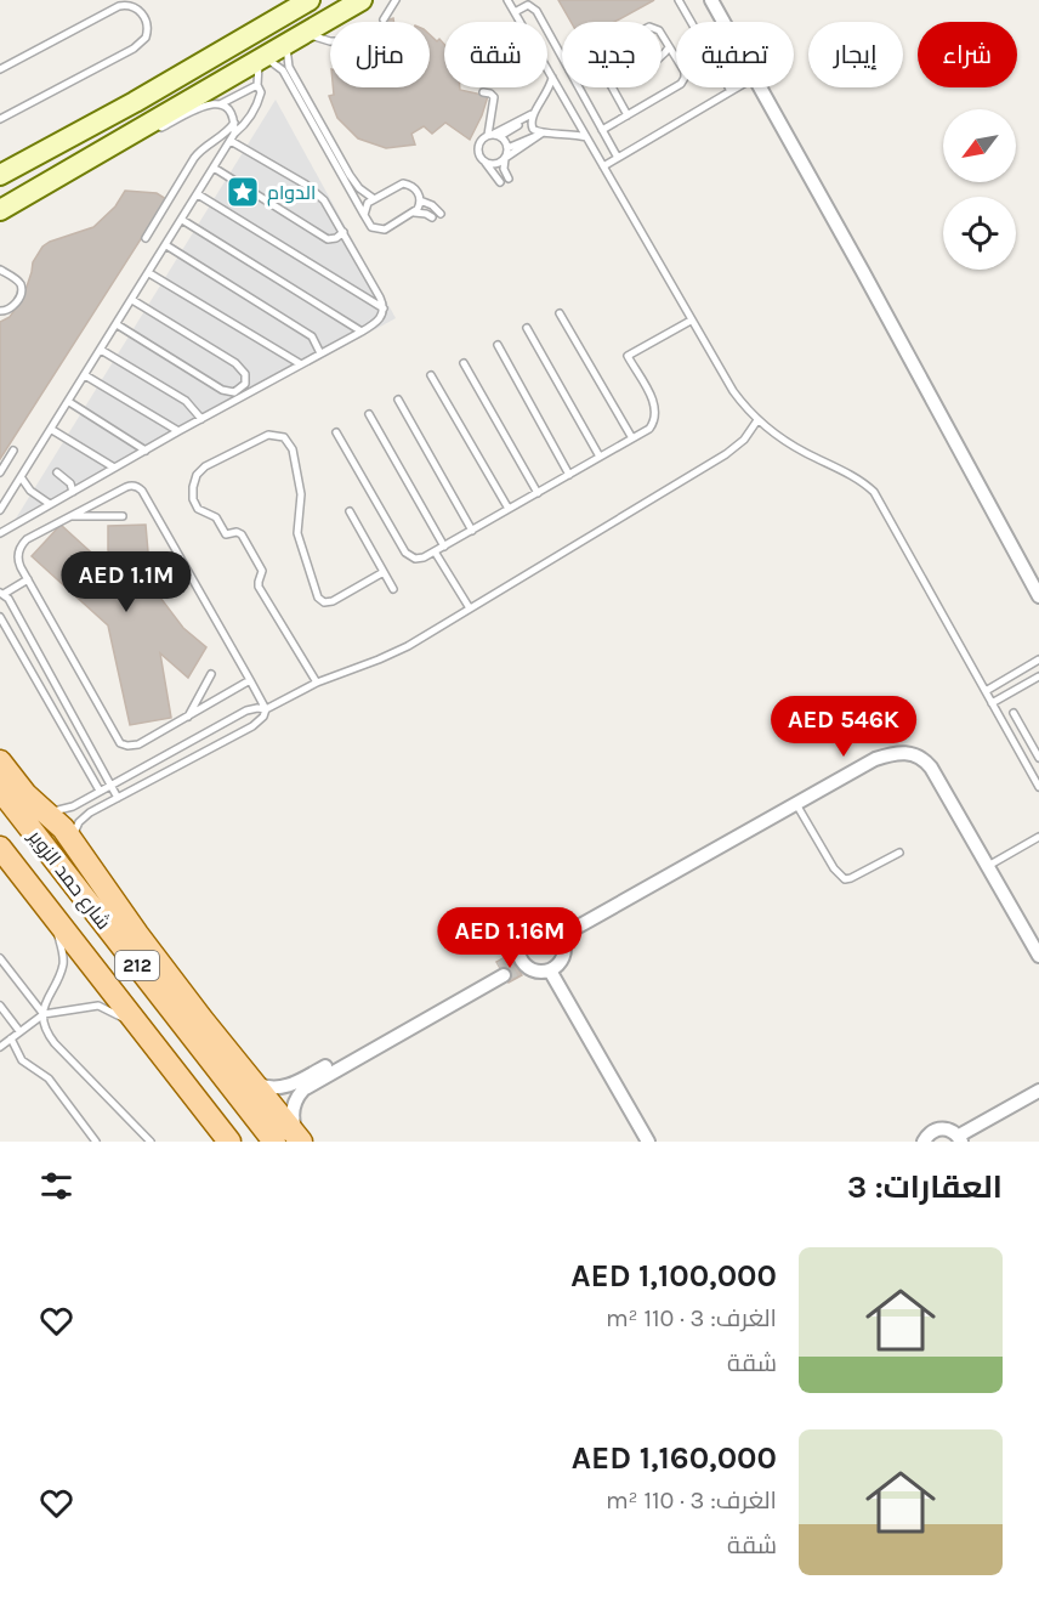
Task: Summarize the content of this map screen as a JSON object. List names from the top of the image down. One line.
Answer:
{"streets":{"main road":["شارع حمد الزوير","212"]},"places":{"place":["الدوام"]},"north":"bottom left","page":{"chip":["شراء","إيجار","تصفية","جديد","شقة","منزل"],"price":["AED 1.1M","AED 546K","AED 1.16M"],"heading":"العقارات: 3","list":[{"name":"AED 1,100,000","note":"الغرف: 3 · 110 m² · شقة"},{"name":"AED 1,160,000","note":"الغرف: 3 · 110 m² · شقة"}]}}
